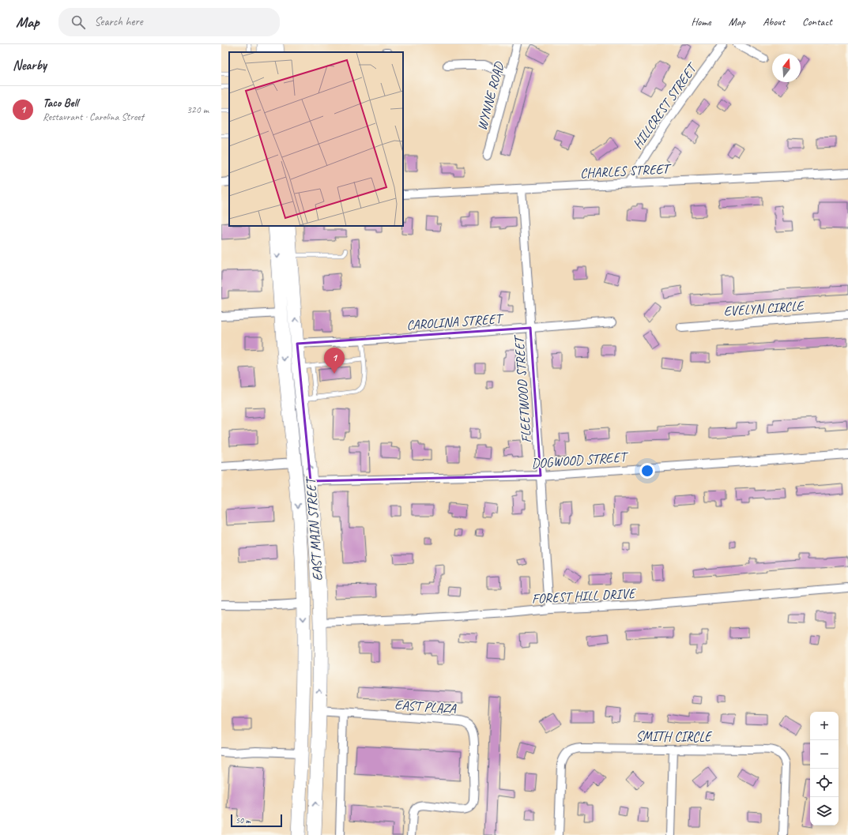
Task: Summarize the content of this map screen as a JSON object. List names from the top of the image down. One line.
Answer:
{"streets":{"main road":["EAST MAIN STREET"],"street":["WYNNE ROAD","HILLCREST STREET","CHARLES STREET","EVELYN CIRCLE","CAROLINA STREET","FLEETWOOD STREET","DOGWOOD STREET","FOREST HILL DRIVE","EAST PLAZA","SMITH CIRCLE"]},"crossings":[["HILLCREST STREET","CHARLES STREET"],["CHARLES STREET","FLEETWOOD STREET"],["CAROLINA STREET","FLEETWOOD STREET"],["CAROLINA STREET","EAST MAIN STREET"],["FLEETWOOD STREET","DOGWOOD STREET"],["FLEETWOOD STREET","FOREST HILL DRIVE"],["DOGWOOD STREET","EAST MAIN STREET"],["EAST MAIN STREET","FOREST HILL DRIVE"],["EAST MAIN STREET","EAST PLAZA"]],"scale_bar":"50 m","north":"top","page":{"header":"Map","search":"Search here","nav":["Home","Map","About","Contact"],"heading":"Nearby","list":[{"mark":"1","name":"Taco Bell","note":"Restaurant · Carolina Street","value":"320 m"}],"pins":"1","map_buttons":["+","−"],"scale":"50 m"}}
